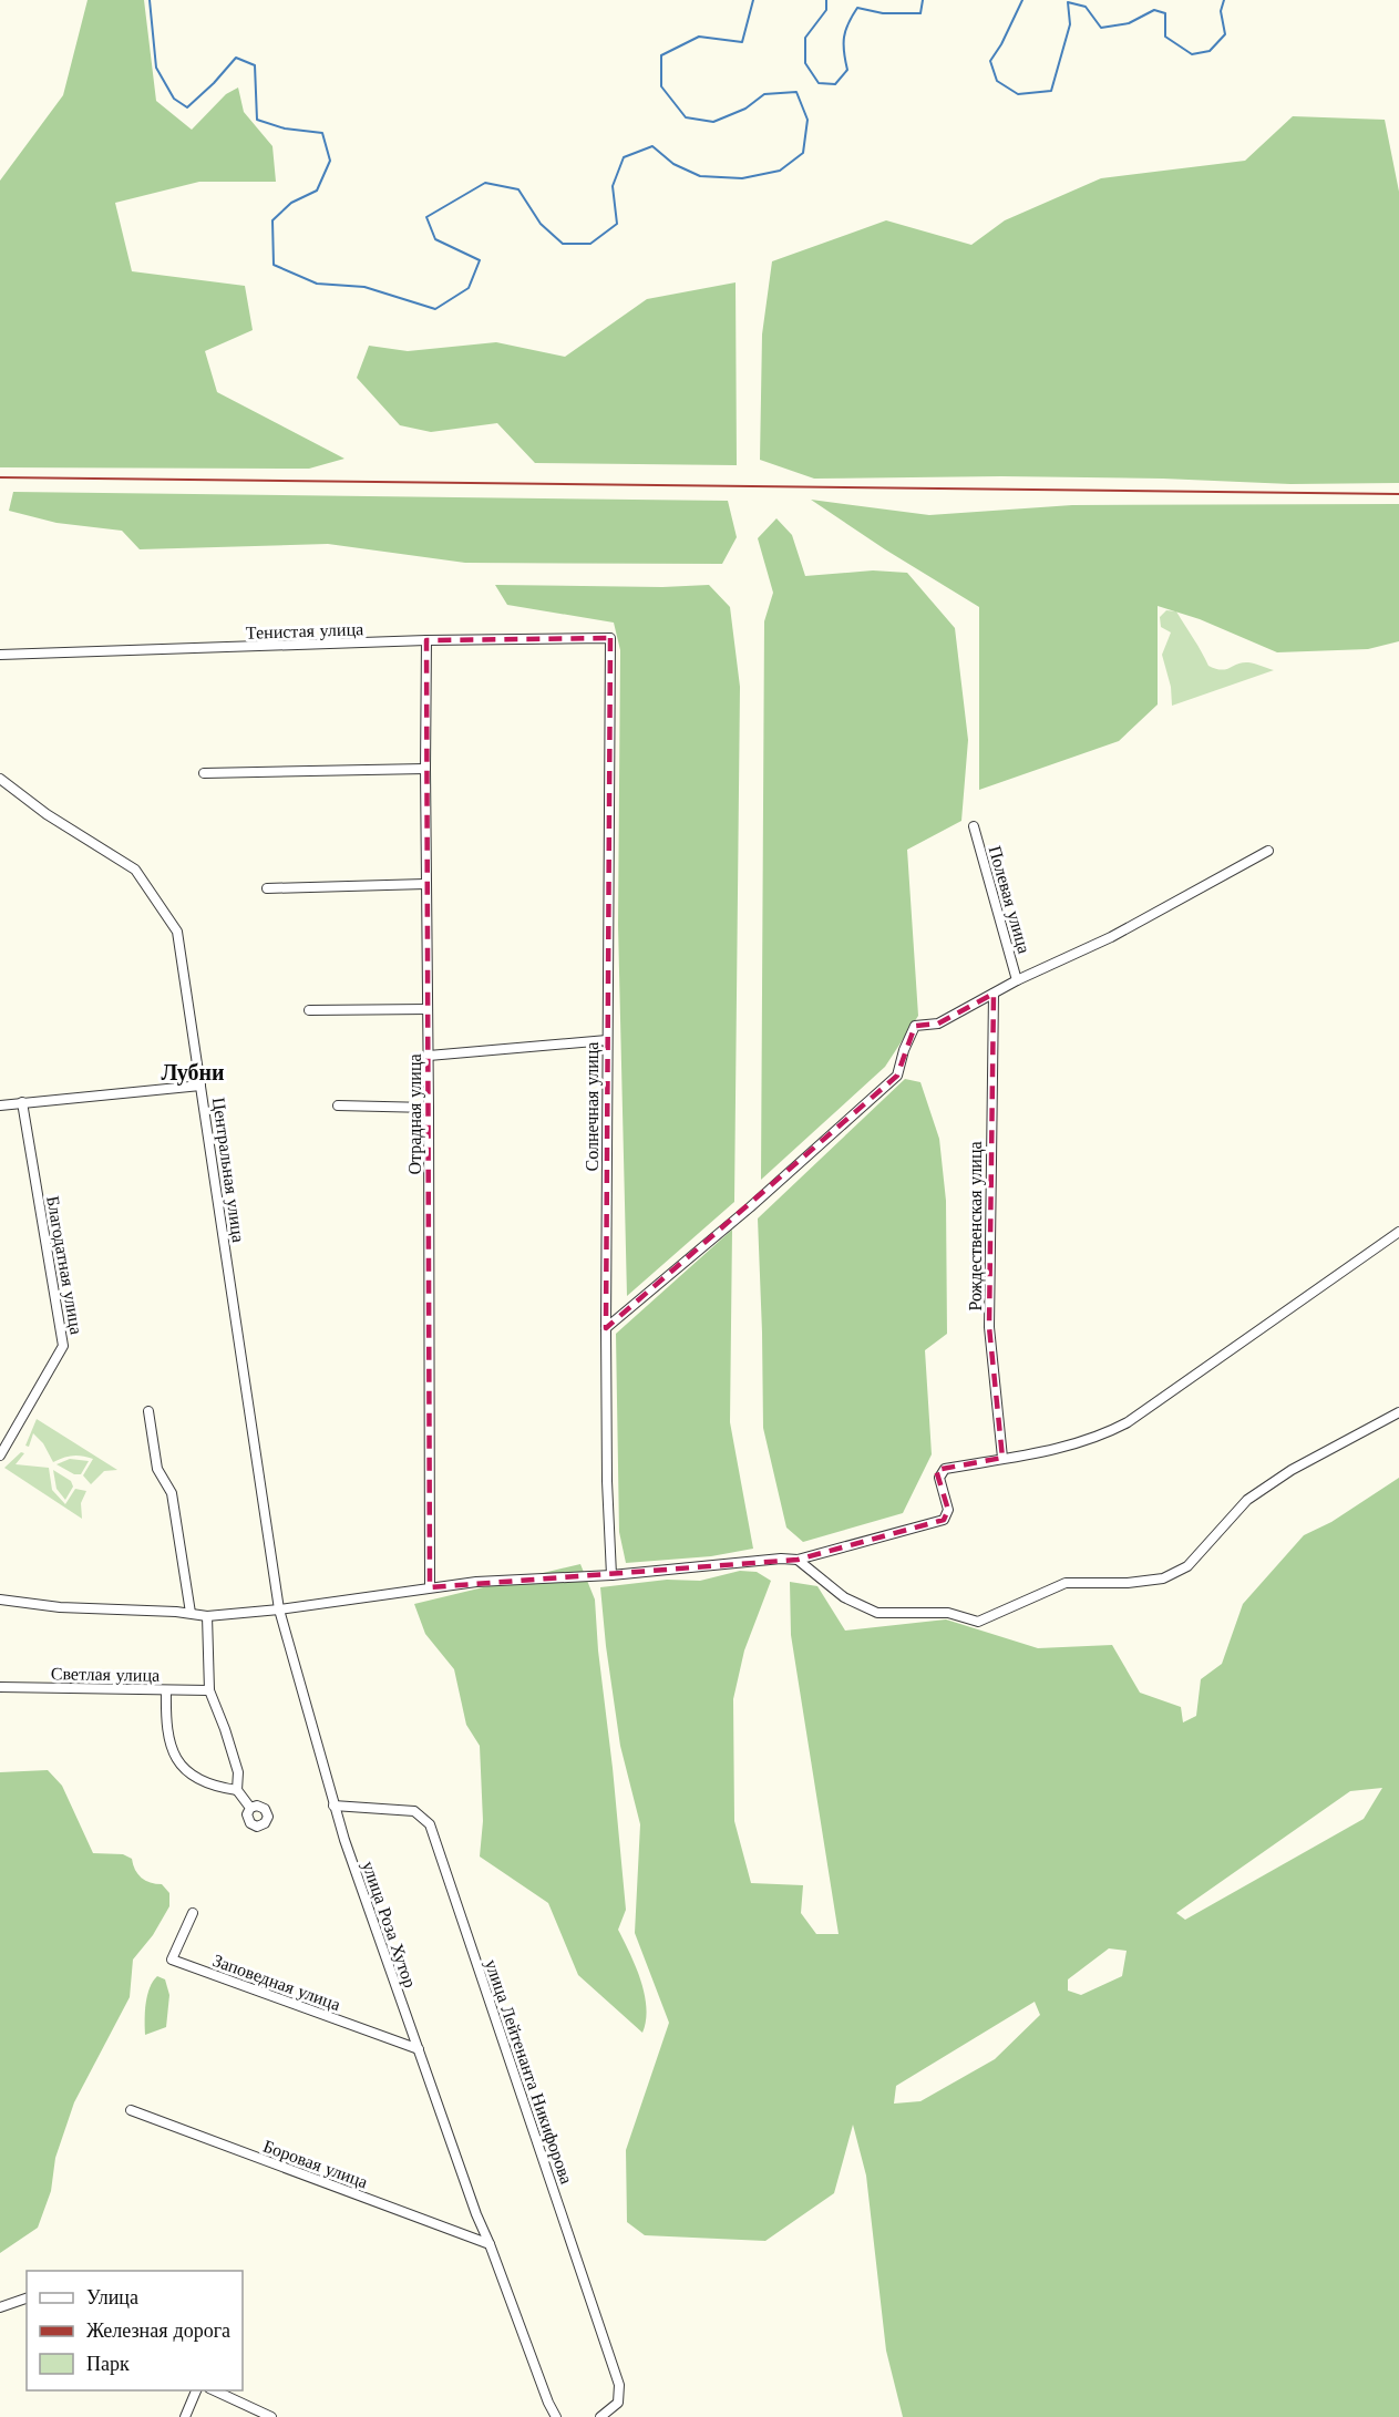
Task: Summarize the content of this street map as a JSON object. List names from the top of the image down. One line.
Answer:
{"streets":{"street":["Тенистая улица","Полевая улица","Солнечная улица","Отрадная улица","Центральная улица","Рождественская улица","Благодатная улица","Светлая улица","улица Роза Хутор","Заповедная улица","улица Лейтенанта Никифорова","Боровая улица"]},"crossings":[["Тенистая улица","Солнечная улица"],["Тенистая улица","Отрадная улица"],["Центральная улица","улица Роза Хутор"],["улица Роза Хутор","Заповедная улица"],["улица Роза Хутор","улица Лейтенанта Никифорова"],["улица Роза Хутор","Боровая улица"]],"districts":["Лубни"],"legend":["Улица","Железная дорога","Парк"]}
